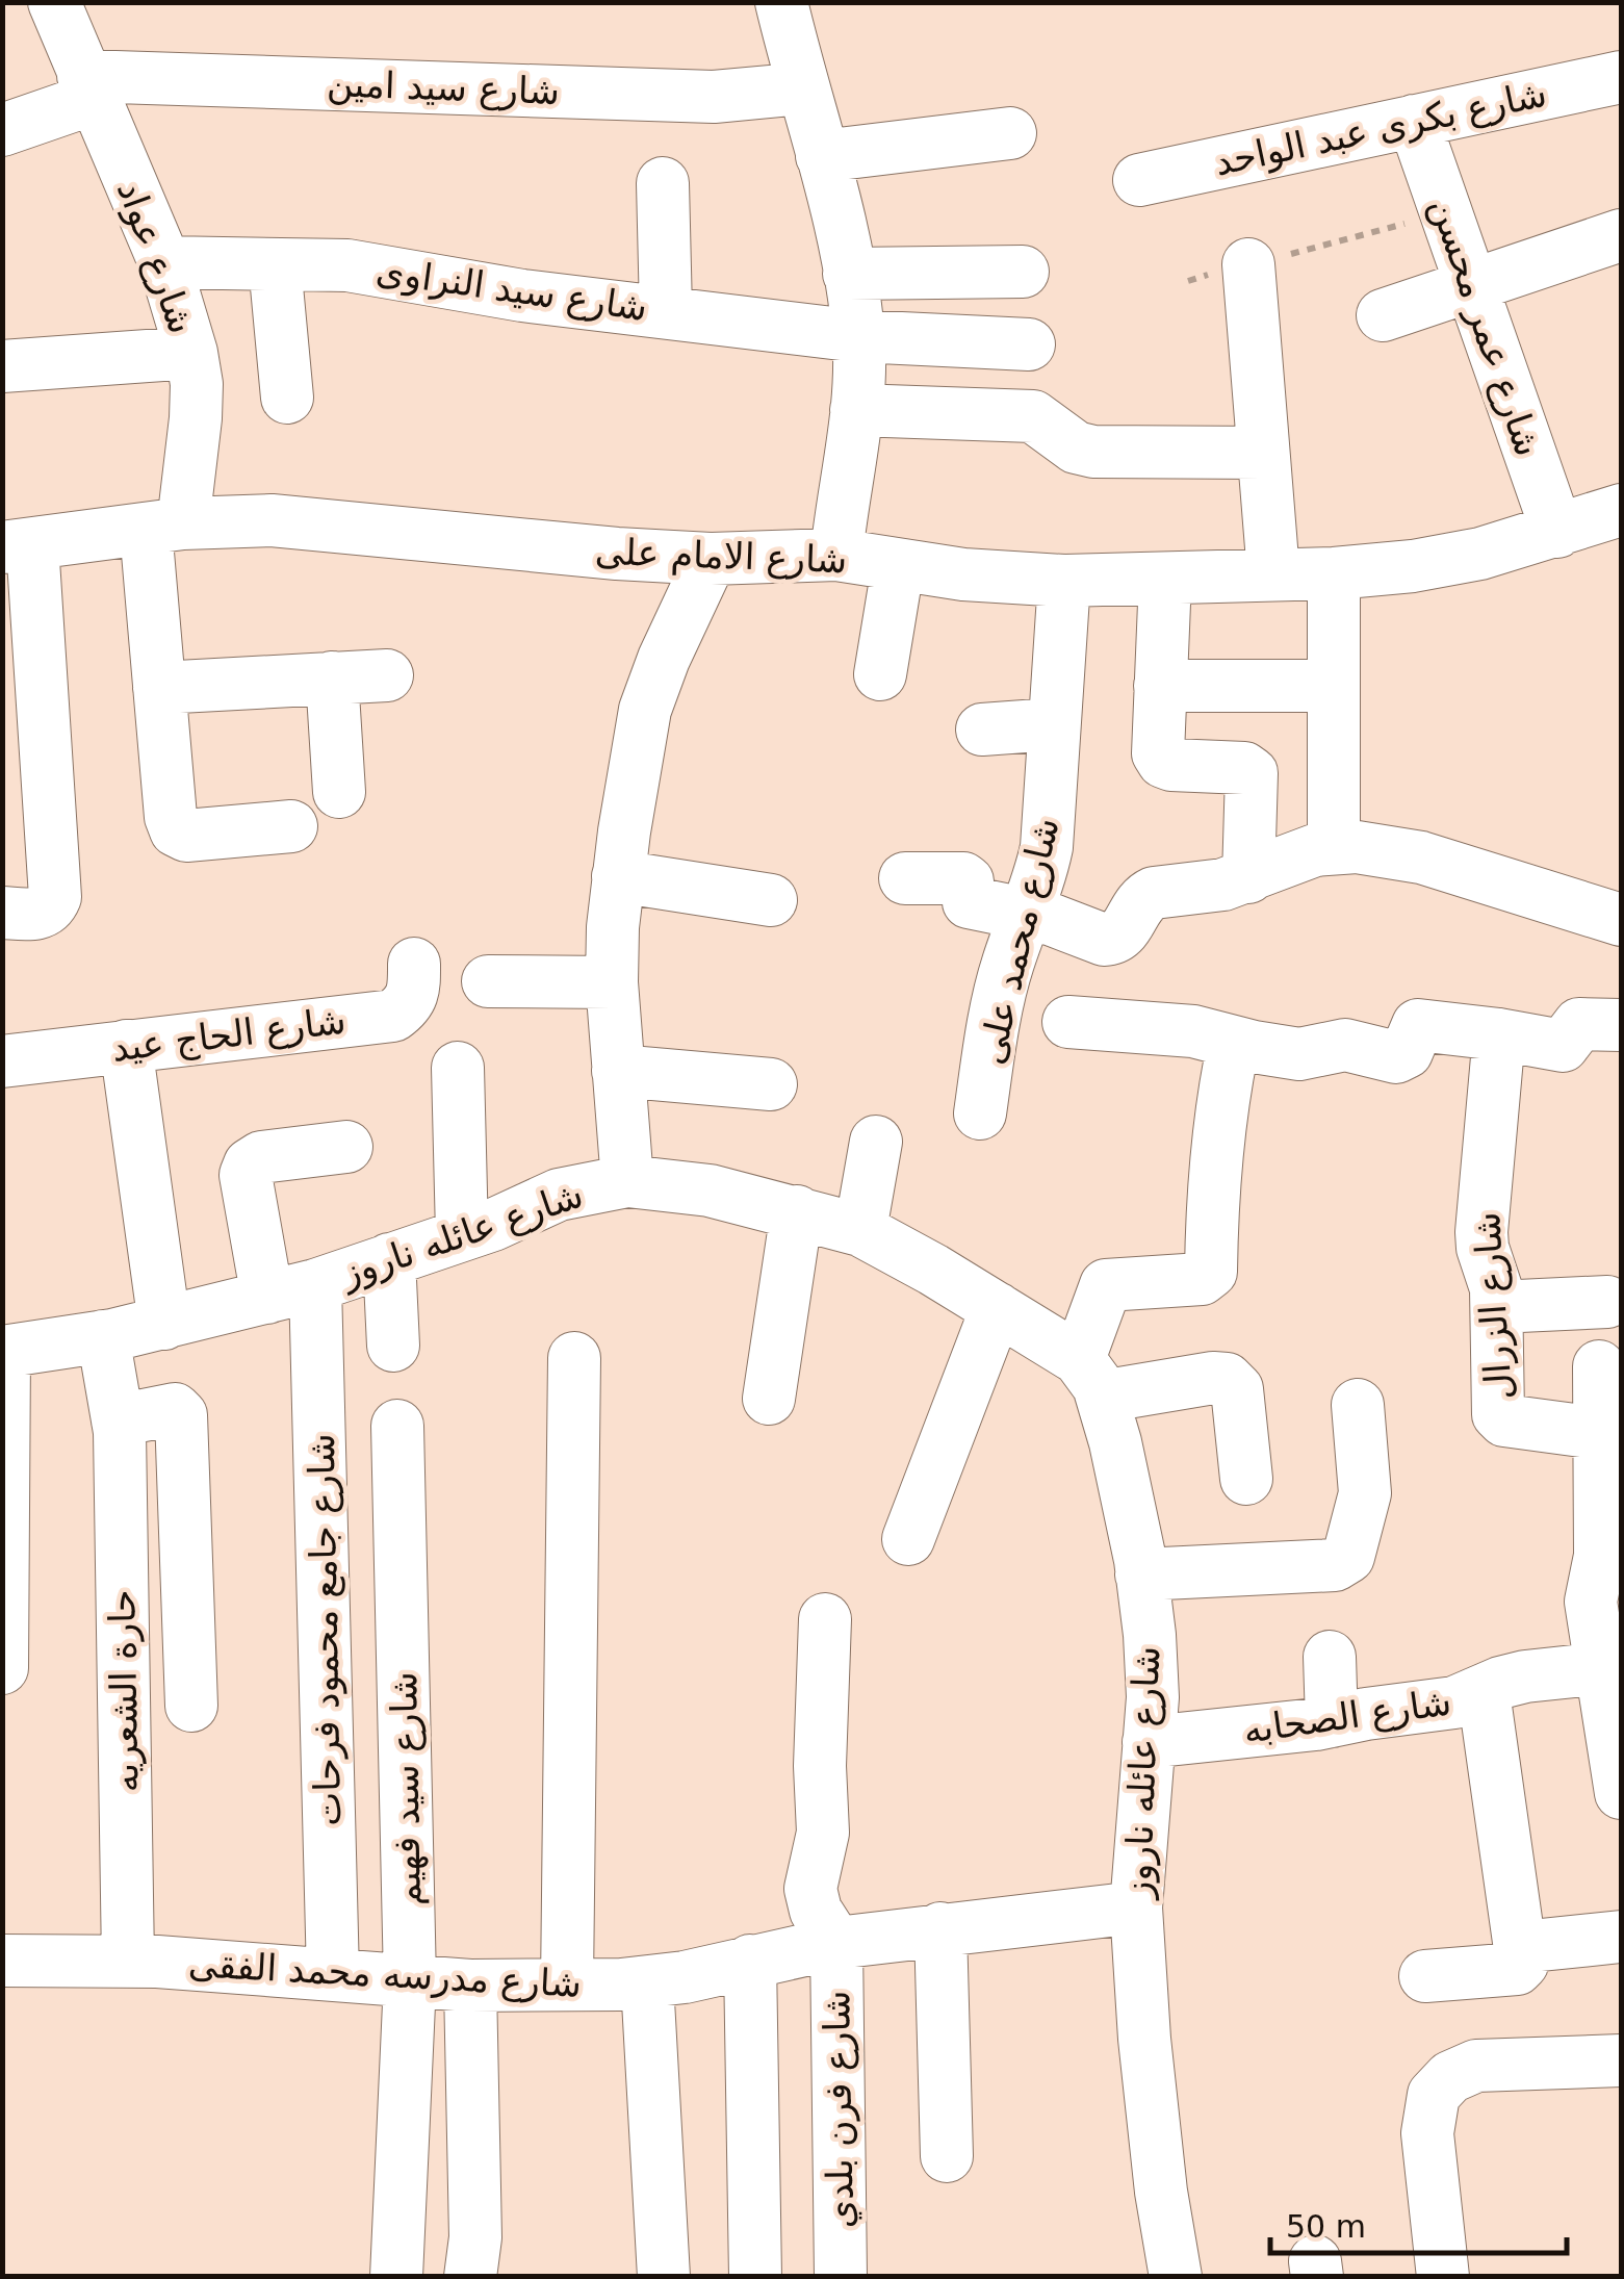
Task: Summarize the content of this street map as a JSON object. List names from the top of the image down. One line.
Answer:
{"streets":{"street":["شارع سيد امين","شارع بكرى عبد الواحد","شارع عواد","شارع سيد النراوى","شارع عمر محسن","شارع الامام على","شارع محمد على","شارع الحاج عيد","شارع عائله ناروز","شارع الزرال","شارع جامع محمود فرحات","حارة الشعريه","شارع الصحابه","شارع سيد فهيم","شارع مدرسه محمد الفقى","شارع فرن بلدي"]},"crossings":[["شارع سيد امين","شارع عواد"],["شارع بكرى عبد الواحد","شارع عمر محسن"],["شارع عواد","شارع سيد النراوى"],["شارع عواد","شارع الامام على"],["شارع عمر محسن","شارع الامام على"],["شارع الامام على","شارع محمد على"],["شارع عائله ناروز","شارع جامع محمود فرحات"],["شارع عائله ناروز","حارة الشعريه"],["شارع عائله ناروز","شارع الصحابه"],["شارع عائله ناروز","شارع مدرسه محمد الفقى"],["شارع جامع محمود فرحات","شارع مدرسه محمد الفقى"],["حارة الشعريه","شارع مدرسه محمد الفقى"],["شارع سيد فهيم","شارع مدرسه محمد الفقى"],["شارع مدرسه محمد الفقى","شارع فرن بلدي"]],"scale_bar":"50 m"}
